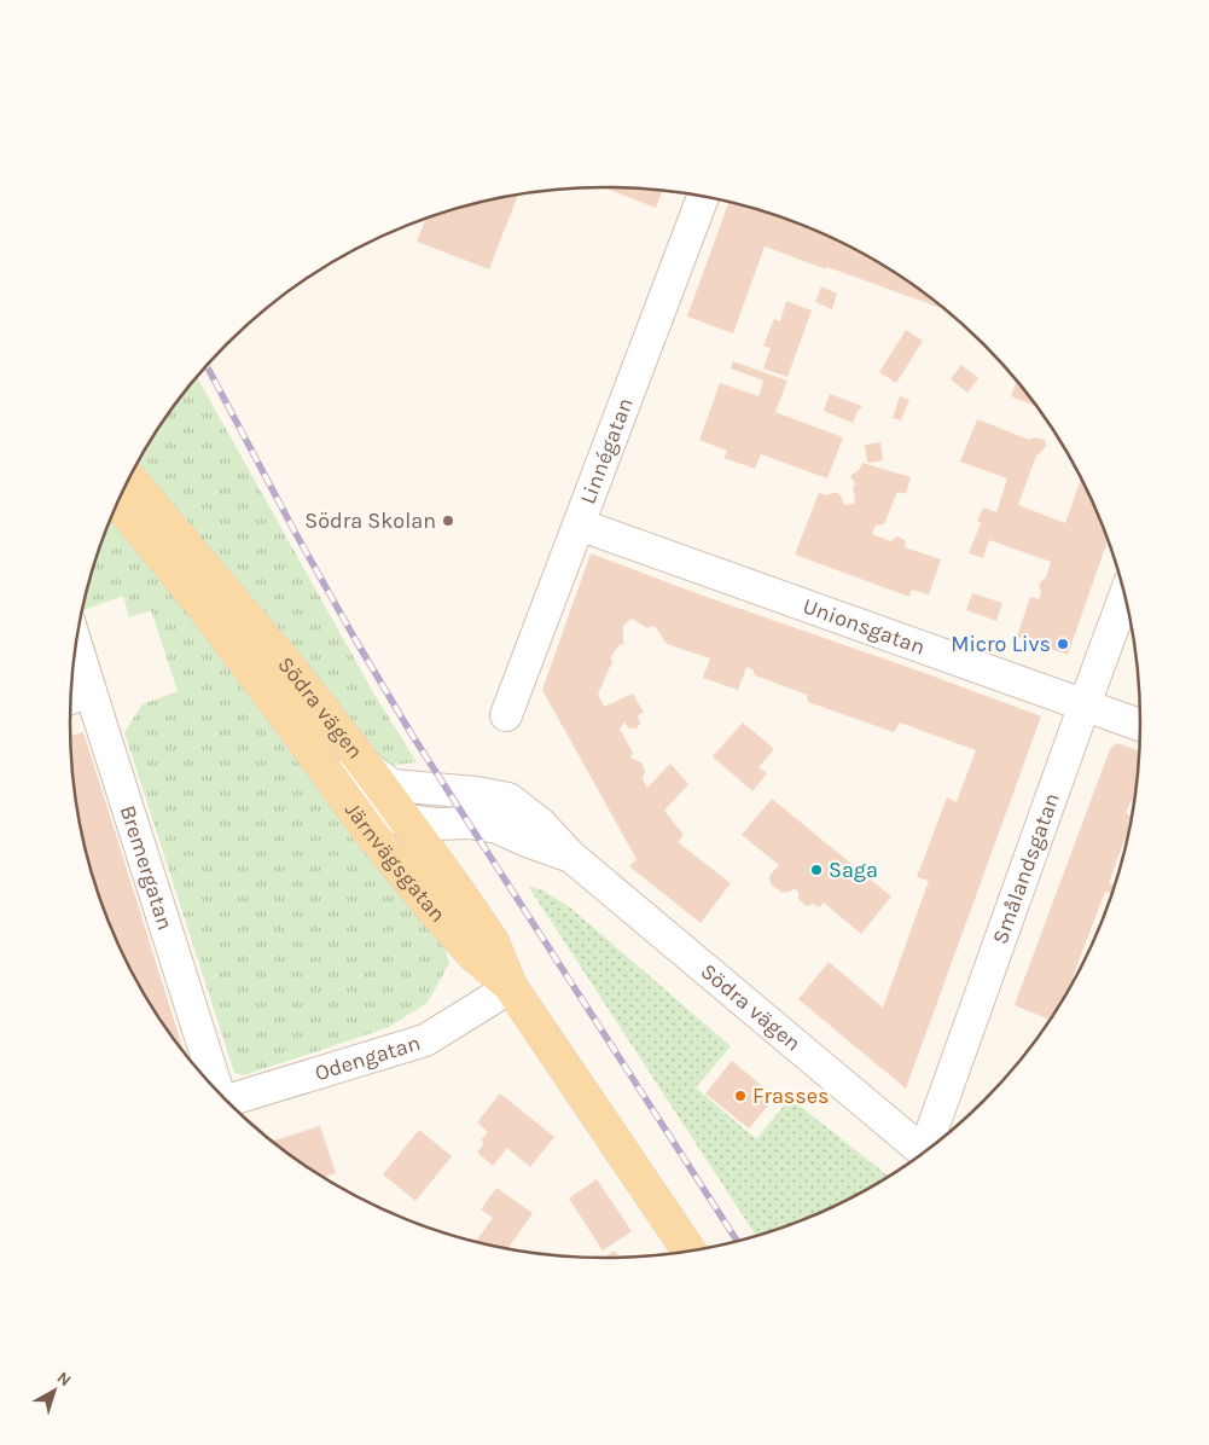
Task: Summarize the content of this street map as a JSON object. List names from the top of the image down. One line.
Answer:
{"streets":{"main road":["Södra vägen","Järnvägsgatan"],"street":["Linnégatan","Unionsgatan","Bremergatan","Smålandsgatan","Odengatan"]},"crossings":[["Linnégatan","Unionsgatan"],["Unionsgatan","Smålandsgatan"],["Södra vägen","Järnvägsgatan"],["Järnvägsgatan","Odengatan"]],"places":["Södra Skolan","Micro Livs","Saga","Frasses"],"north":"top right"}
